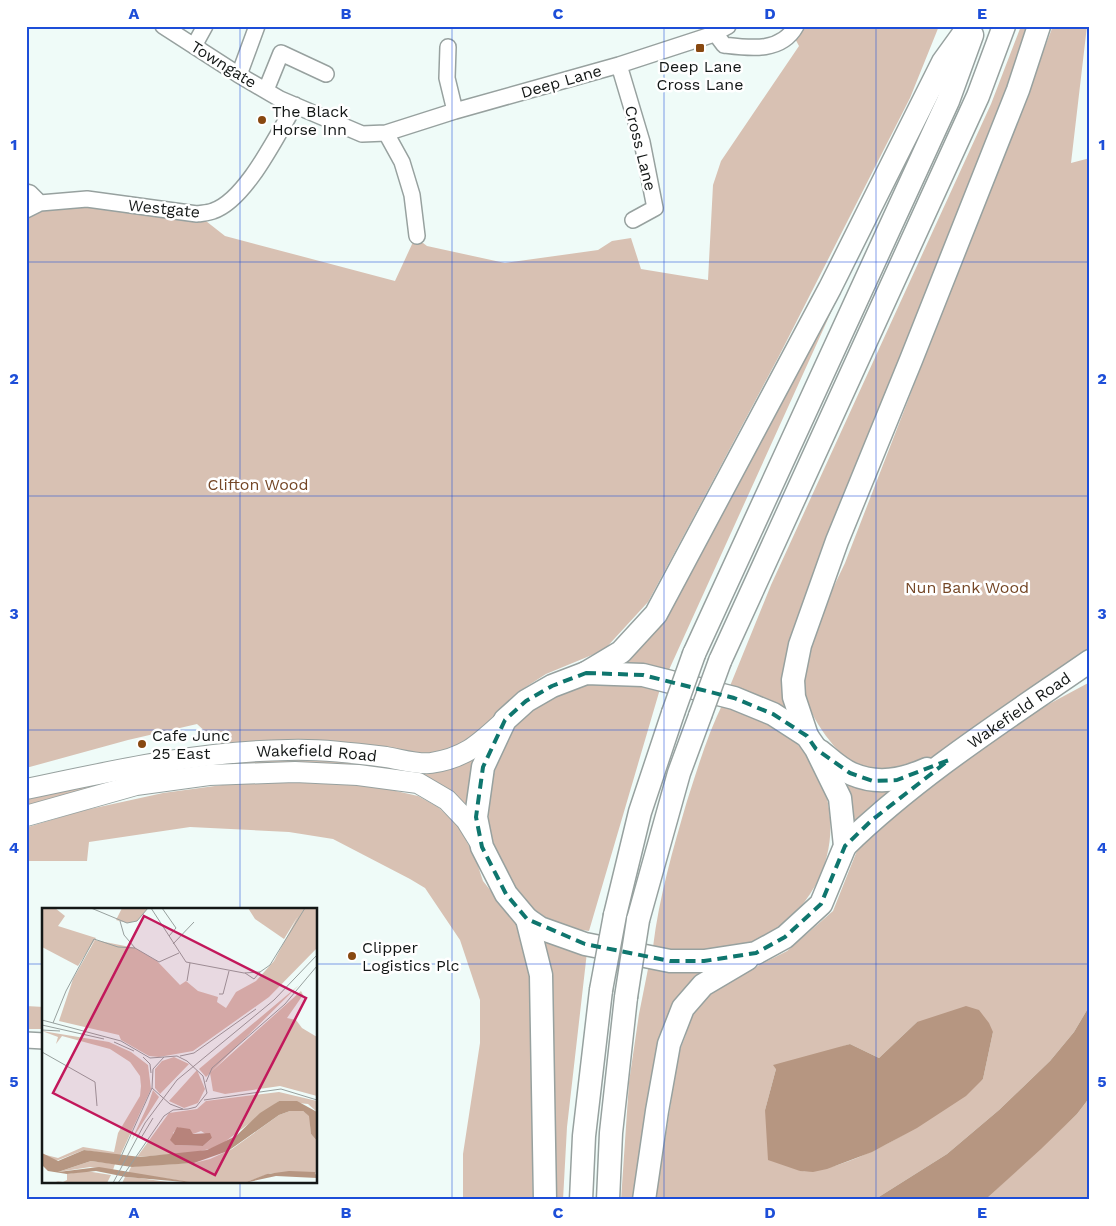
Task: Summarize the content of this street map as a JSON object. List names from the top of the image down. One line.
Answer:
{"streets":{"highway":["Wakefield Road"],"street":["Towngate","Deep Lane","Cross Lane","Westgate"]},"crossings":[["Towngate","Deep Lane"],["Towngate","Westgate"],["Deep Lane","Cross Lane"]],"parks":["Clifton Wood","Nun Bank Wood"],"places":{"transit":["Deep Lane Cross Lane"],"other":["The Black Horse Inn","Cafe Junc 25 East","Clipper Logistics Plc"]},"grid":{"columns":["A","B","C","D","E"],"rows":["1","2","3","4","5"]}}
